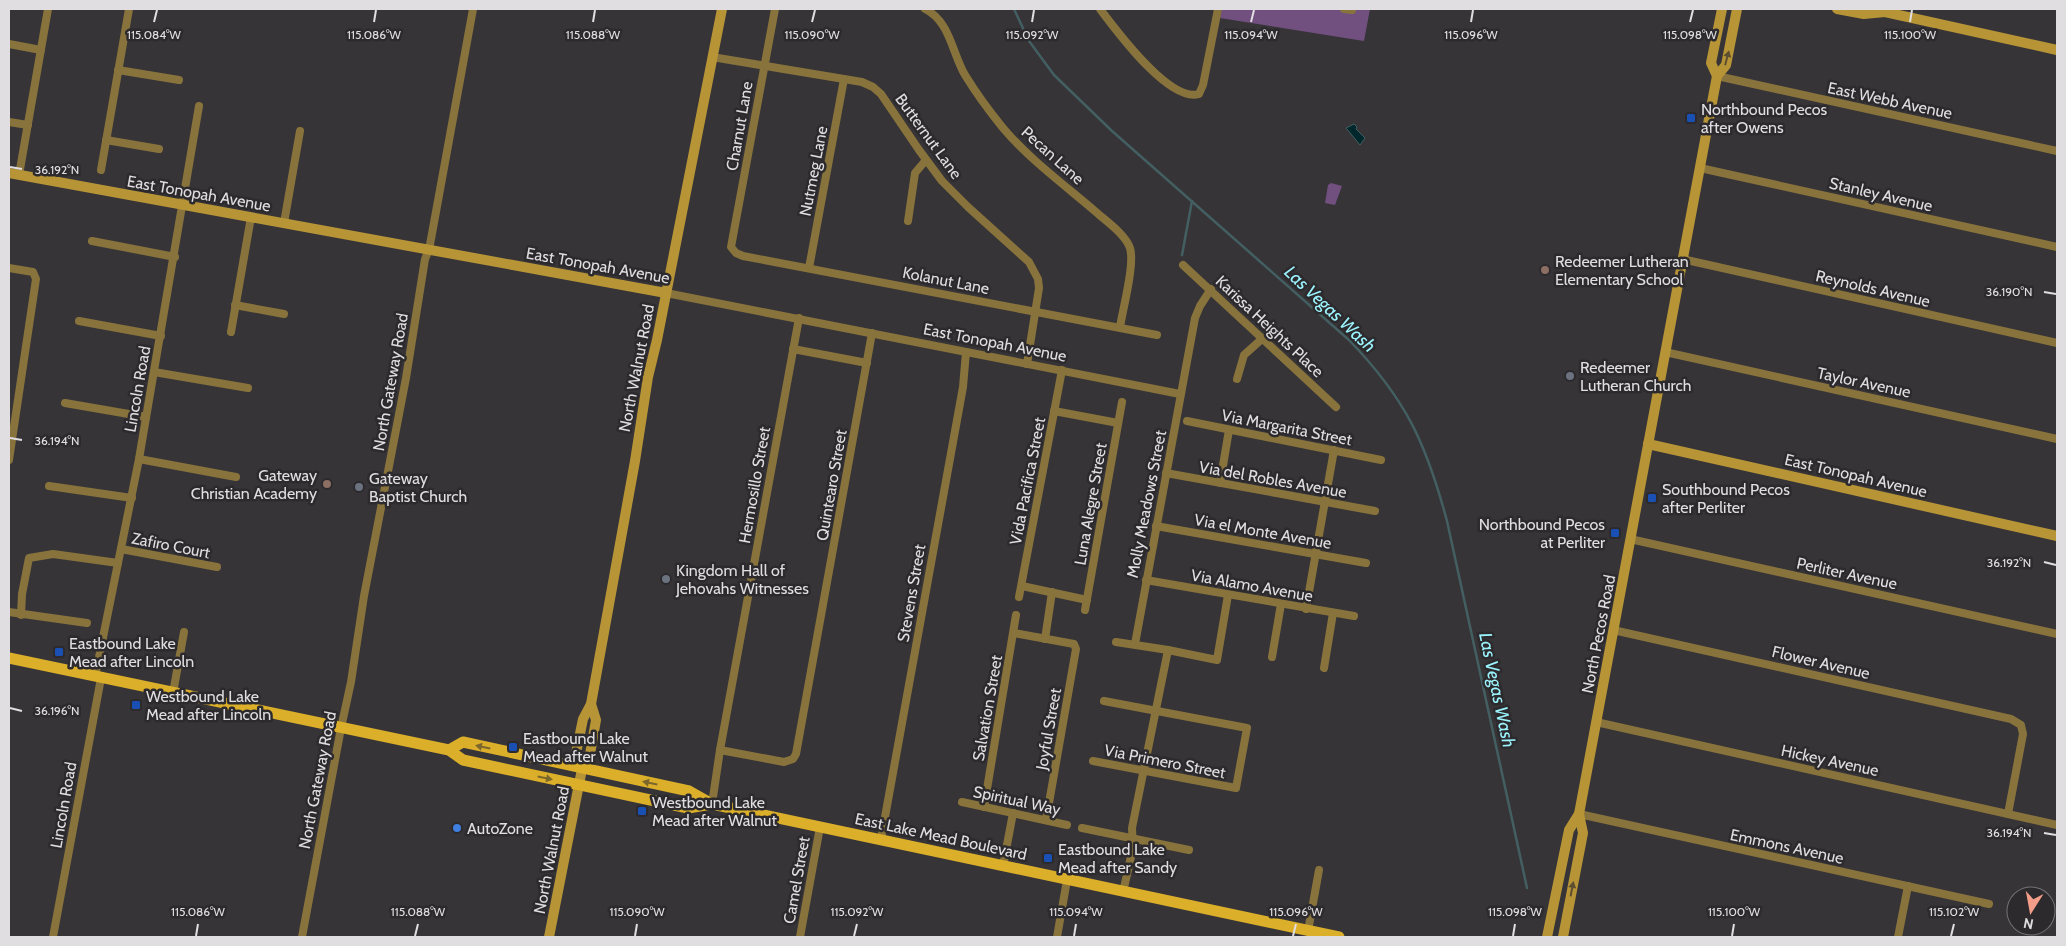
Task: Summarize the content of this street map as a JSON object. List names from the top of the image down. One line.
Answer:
{"streets":{"main road":["East Lake Mead Boulevard"],"street":["East Webb Avenue","Charnut Lane","Butternut Lane","Pecan Lane","Nutmeg Lane","East Tonopah Avenue","Stanley Avenue","Kolanut Lane","Reynolds Avenue","Karissa Heights Place","North Walnut Road","North Gateway Road","Taylor Avenue","Lincoln Road","Via Margarita Street","Via del Robles Avenue","Vida Pacifica Street","Hermosillo Street","Quintearo Street","Luna Alegre Street","Molly Meadows Street","Via el Monte Avenue","Zafiro Court","Perliter Avenue","Via Alamo Avenue","Stevens Street","North Pecos Road","Flower Avenue","Salvation Street","Joyful Street","Hickey Avenue","Via Primero Street","Spiritual Way","Emmons Avenue","Camel Street"]},"crossings":[["East Webb Avenue","North Pecos Road"],["Charnut Lane","Butternut Lane"],["Charnut Lane","Kolanut Lane"],["Butternut Lane","Nutmeg Lane"],["Butternut Lane","East Tonopah Avenue"],["Butternut Lane","Kolanut Lane"],["Butternut Lane","North Walnut Road"],["Pecan Lane","Kolanut Lane"],["Nutmeg Lane","Kolanut Lane"],["East Tonopah Avenue","North Walnut Road"],["East Tonopah Avenue","North Gateway Road"],["East Tonopah Avenue","Lincoln Road"],["East Tonopah Avenue","Vida Pacifica Street"],["East Tonopah Avenue","Hermosillo Street"],["East Tonopah Avenue","Quintearo Street"],["East Tonopah Avenue","Molly Meadows Street"],["East Tonopah Avenue","Stevens Street"],["East Tonopah Avenue","North Pecos Road"],["Stanley Avenue","North Pecos Road"],["Reynolds Avenue","North Pecos Road"],["Karissa Heights Place","Molly Meadows Street"],["North Walnut Road","East Lake Mead Boulevard"],["North Gateway Road","East Lake Mead Boulevard"],["Taylor Avenue","North Pecos Road"],["Lincoln Road","Zafiro Court"],["Lincoln Road","East Lake Mead Boulevard"],["Via del Robles Avenue","Molly Meadows Street"],["Hermosillo Street","Quintearo Street"],["Hermosillo Street","East Lake Mead Boulevard"],["Molly Meadows Street","Via el Monte Avenue"],["Molly Meadows Street","Via Alamo Avenue"],["Perliter Avenue","North Pecos Road"],["Stevens Street","East Lake Mead Boulevard"],["North Pecos Road","Flower Avenue"],["North Pecos Road","Hickey Avenue"],["North Pecos Road","Emmons Avenue"],["Flower Avenue","Hickey Avenue"],["Salvation Street","Spiritual Way"],["Joyful Street","Spiritual Way"],["East Lake Mead Boulevard","Camel Street"]],"water":["Las Vegas Wash"],"places":{"transit":["Northbound Pecos after Owens","Southbound Pecos after Perliter","Northbound Pecos at Perliter","Eastbound Lake Mead after Lincoln","Westbound Lake Mead after Lincoln","Eastbound Lake Mead after Walnut","Westbound Lake Mead after Walnut","Eastbound Lake Mead after Sandy"],"other":["Redeemer Lutheran Elementary School","Redeemer Lutheran Church","Gateway Christian Academy","Gateway Baptist Church","Kingdom Hall of Jehovahs Witnesses","AutoZone"]},"north":"bottom","coordinates":["115.084°W","115.086°W","115.088°W","115.090°W","115.092°W","115.094°W","115.096°W","115.098°W","115.100°W","36.192°N","36.190°N","36.194°N","36.196°N","115.102°W"]}
